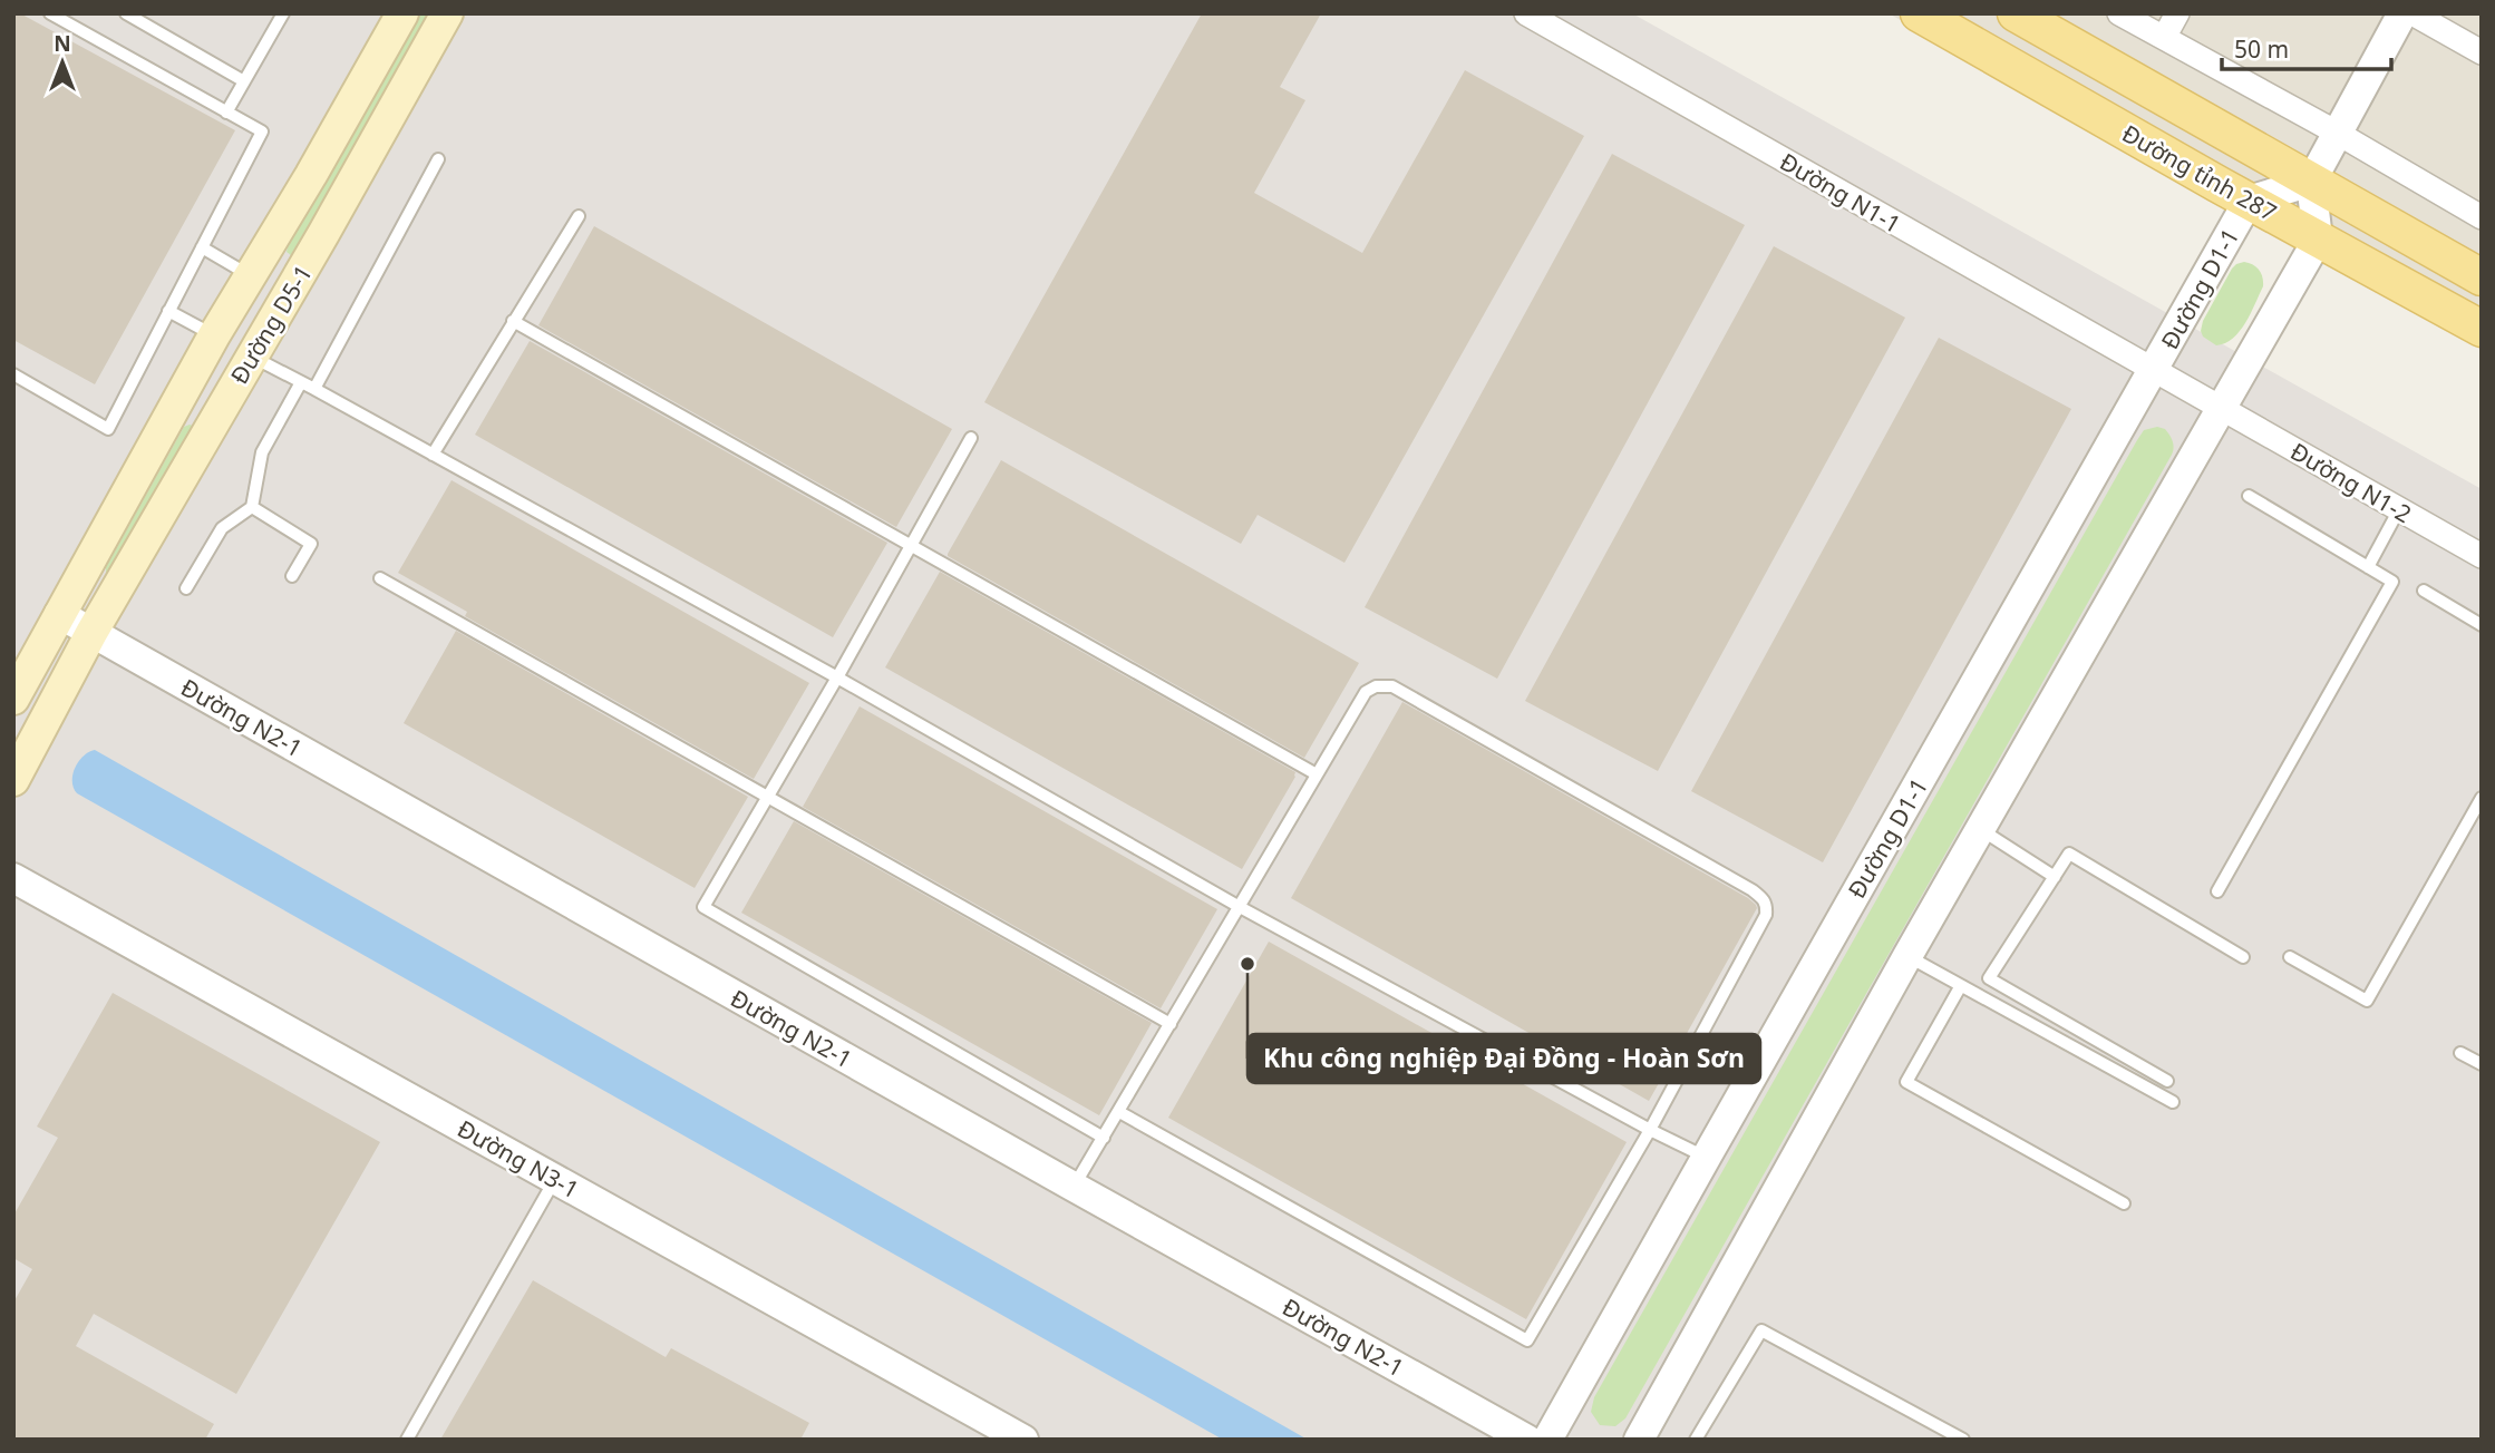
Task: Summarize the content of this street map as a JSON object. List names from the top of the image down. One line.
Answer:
{"streets":{"main road":["Đường tỉnh 287","Đường D5-1"],"street":["Đường N1-1","Đường D1-1","Đường N1-2","Đường N2-1","Đường N3-1"]},"crossings":[["Đường tỉnh 287","Đường D1-1"],["Đường N1-1","Đường D1-1"],["Đường N1-1","Đường N1-2"],["Đường D5-1","Đường N2-1"]],"places":["Khu công nghiệp Đại Đồng - Hoàn Sơn"],"scale_bar":"50 m","north":"top"}
